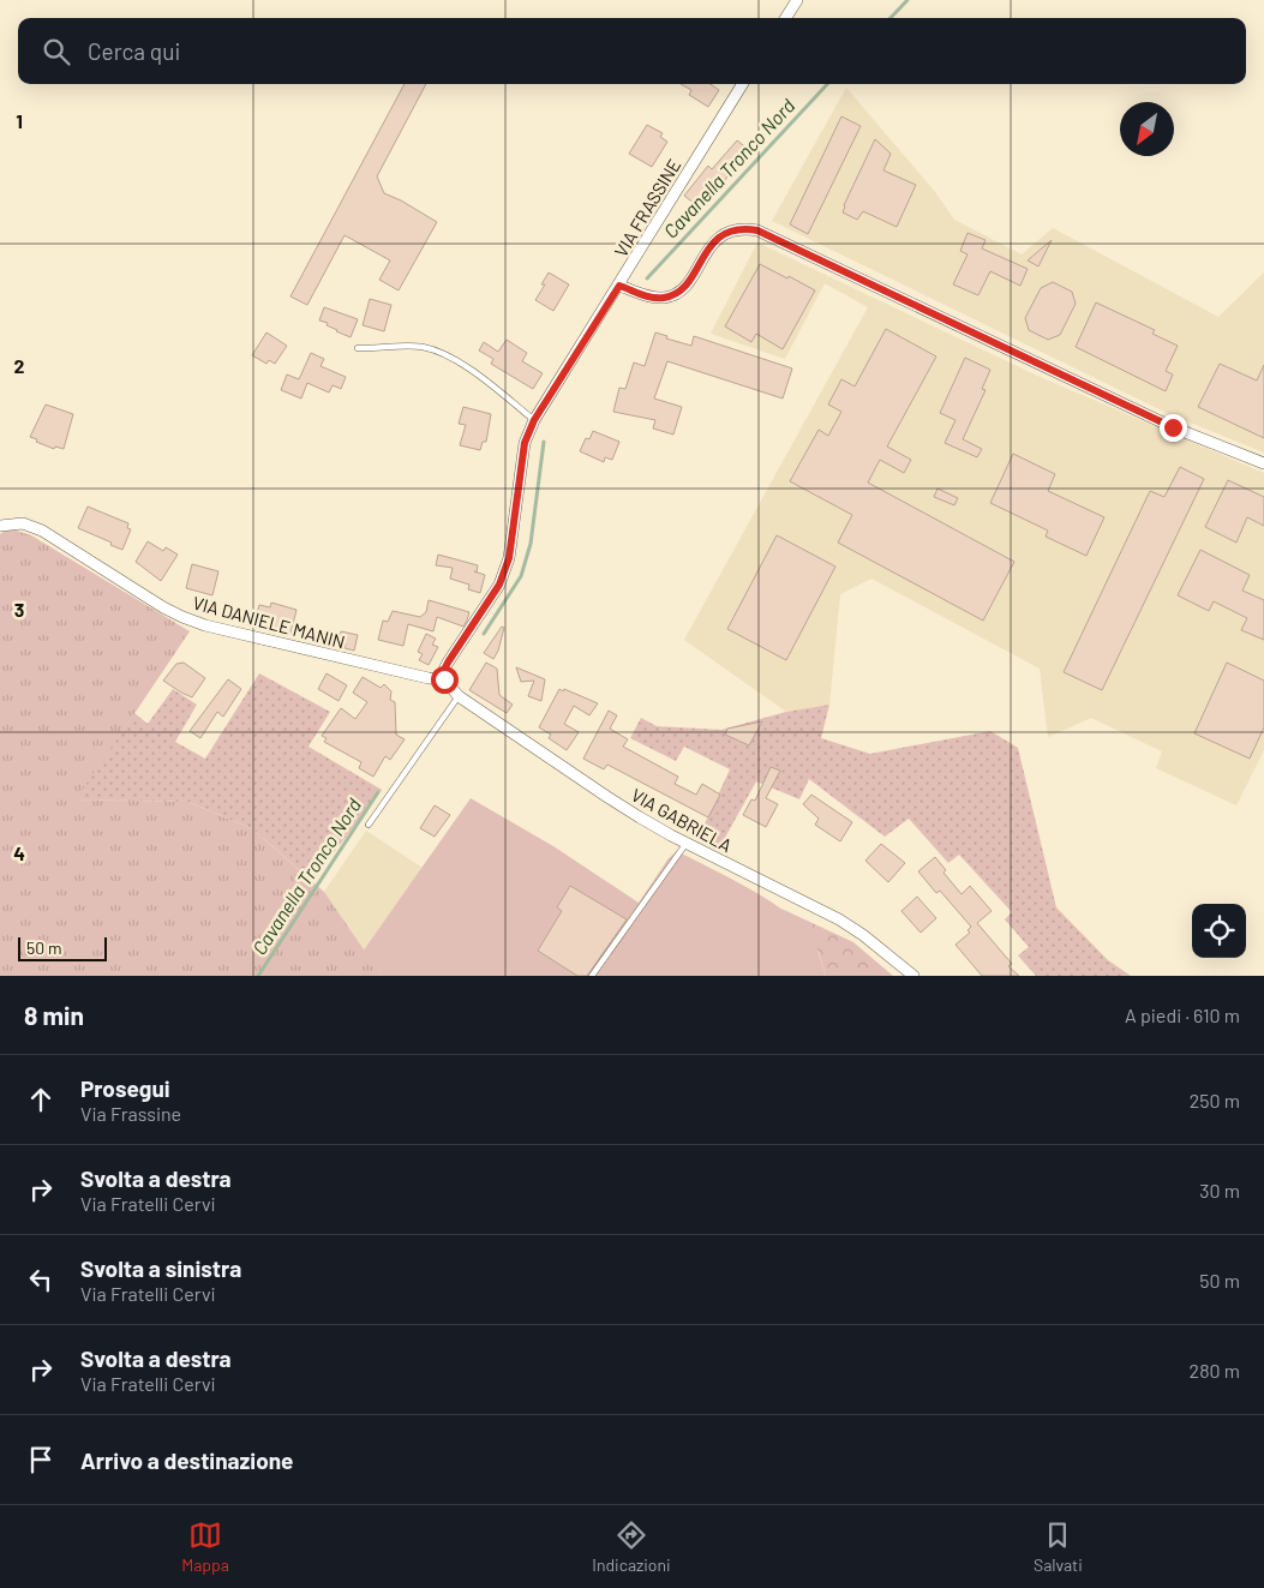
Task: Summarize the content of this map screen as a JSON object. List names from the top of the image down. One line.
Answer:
{"streets":{"street":["VIA FRASSINE","VIA DANIELE MANIN","VIA GABRIELA"]},"crossings":[["VIA FRASSINE","VIA DANIELE MANIN"],["VIA FRASSINE","VIA GABRIELA"],["VIA DANIELE MANIN","VIA GABRIELA"]],"water":["Cavanella Tronco Nord"],"scale_bar":"50 m","north":"bottom left","page":{"search":"Cerca qui","scale":"50 m","heading":["8 min","A piedi · 610 m"],"list":[["Prosegui","Via Frassine","250 m"],["Svolta a destra","Via Fratelli Cervi","30 m"],["Svolta a sinistra","Via Fratelli Cervi","50 m"],["Svolta a destra","Via Fratelli Cervi","280 m"],"Arrivo a destinazione"],"nav":["Mappa","Indicazioni","Salvati"]},"grid":{"rows":["1","2","3","4"]}}
